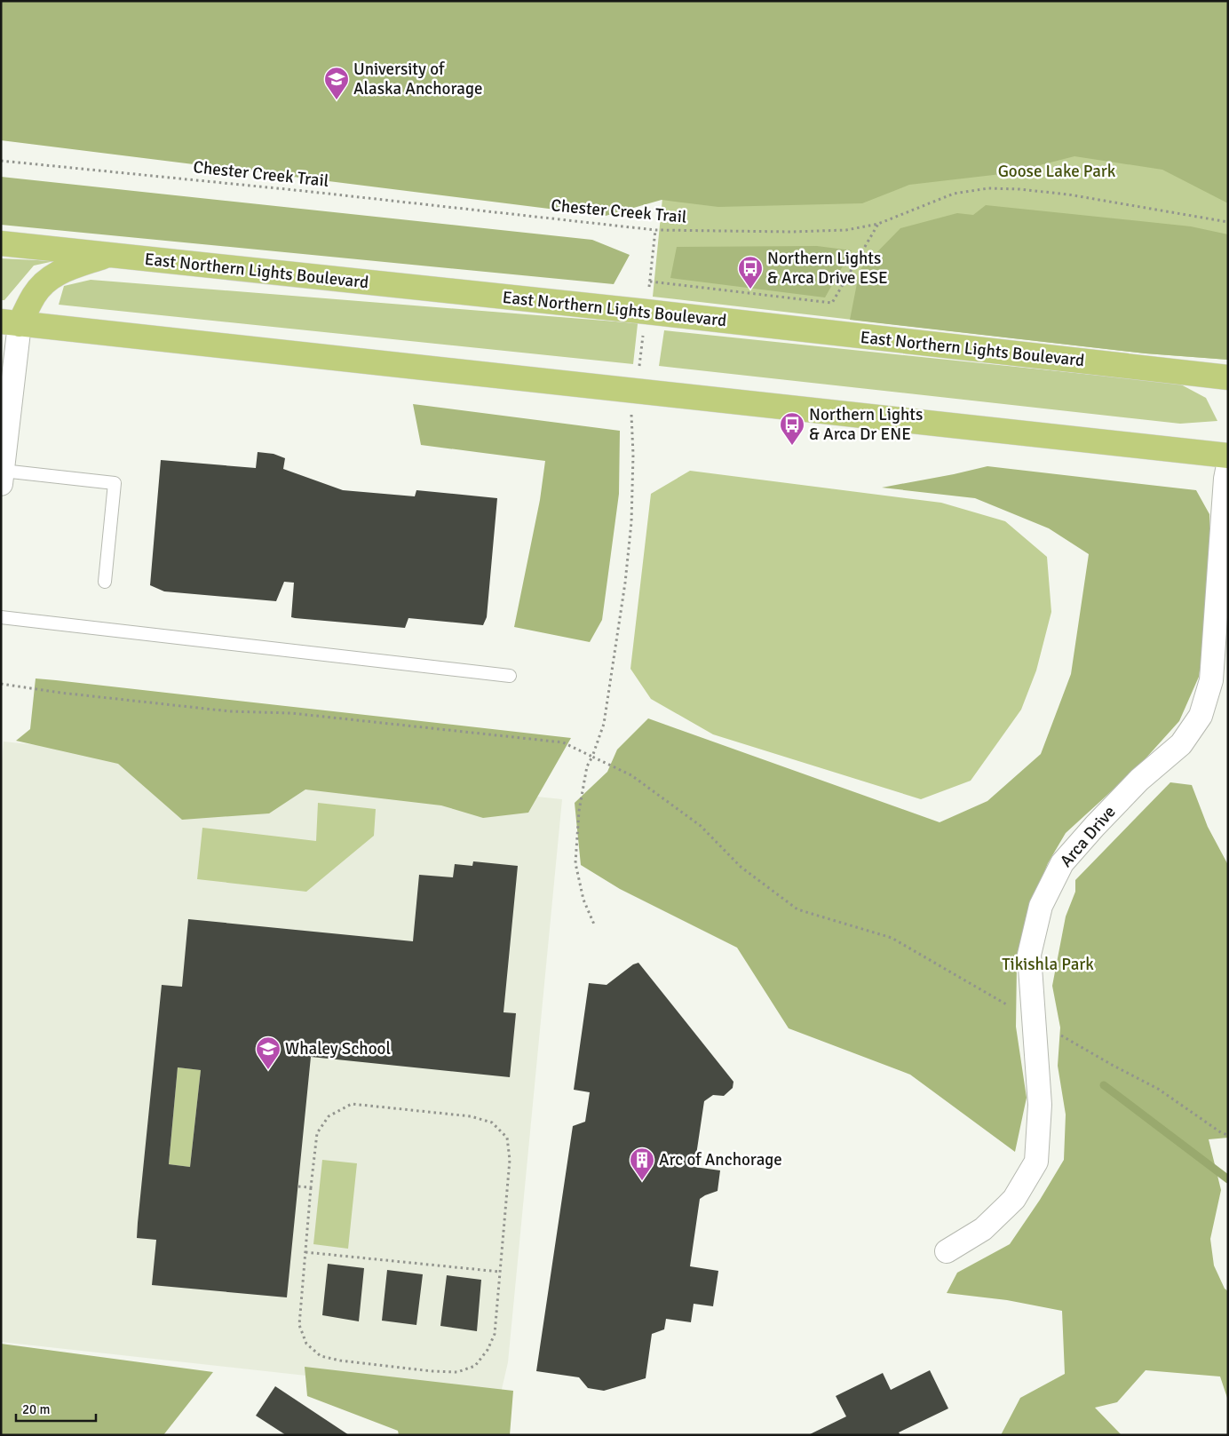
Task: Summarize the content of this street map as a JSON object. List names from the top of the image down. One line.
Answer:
{"streets":{"main road":["East Northern Lights Boulevard"],"street":["Arca Drive"],"path":["Chester Creek Trail"]},"parks":["Goose Lake Park","Tikishla Park"],"places":{"school or university":["University of Alaska Anchorage","Whaley School"],"bus stop":["Northern Lights & Arca Drive ESE","Northern Lights & Arca Dr ENE"],"building":["Arc of Anchorage"]},"scale_bar":"20 m"}
